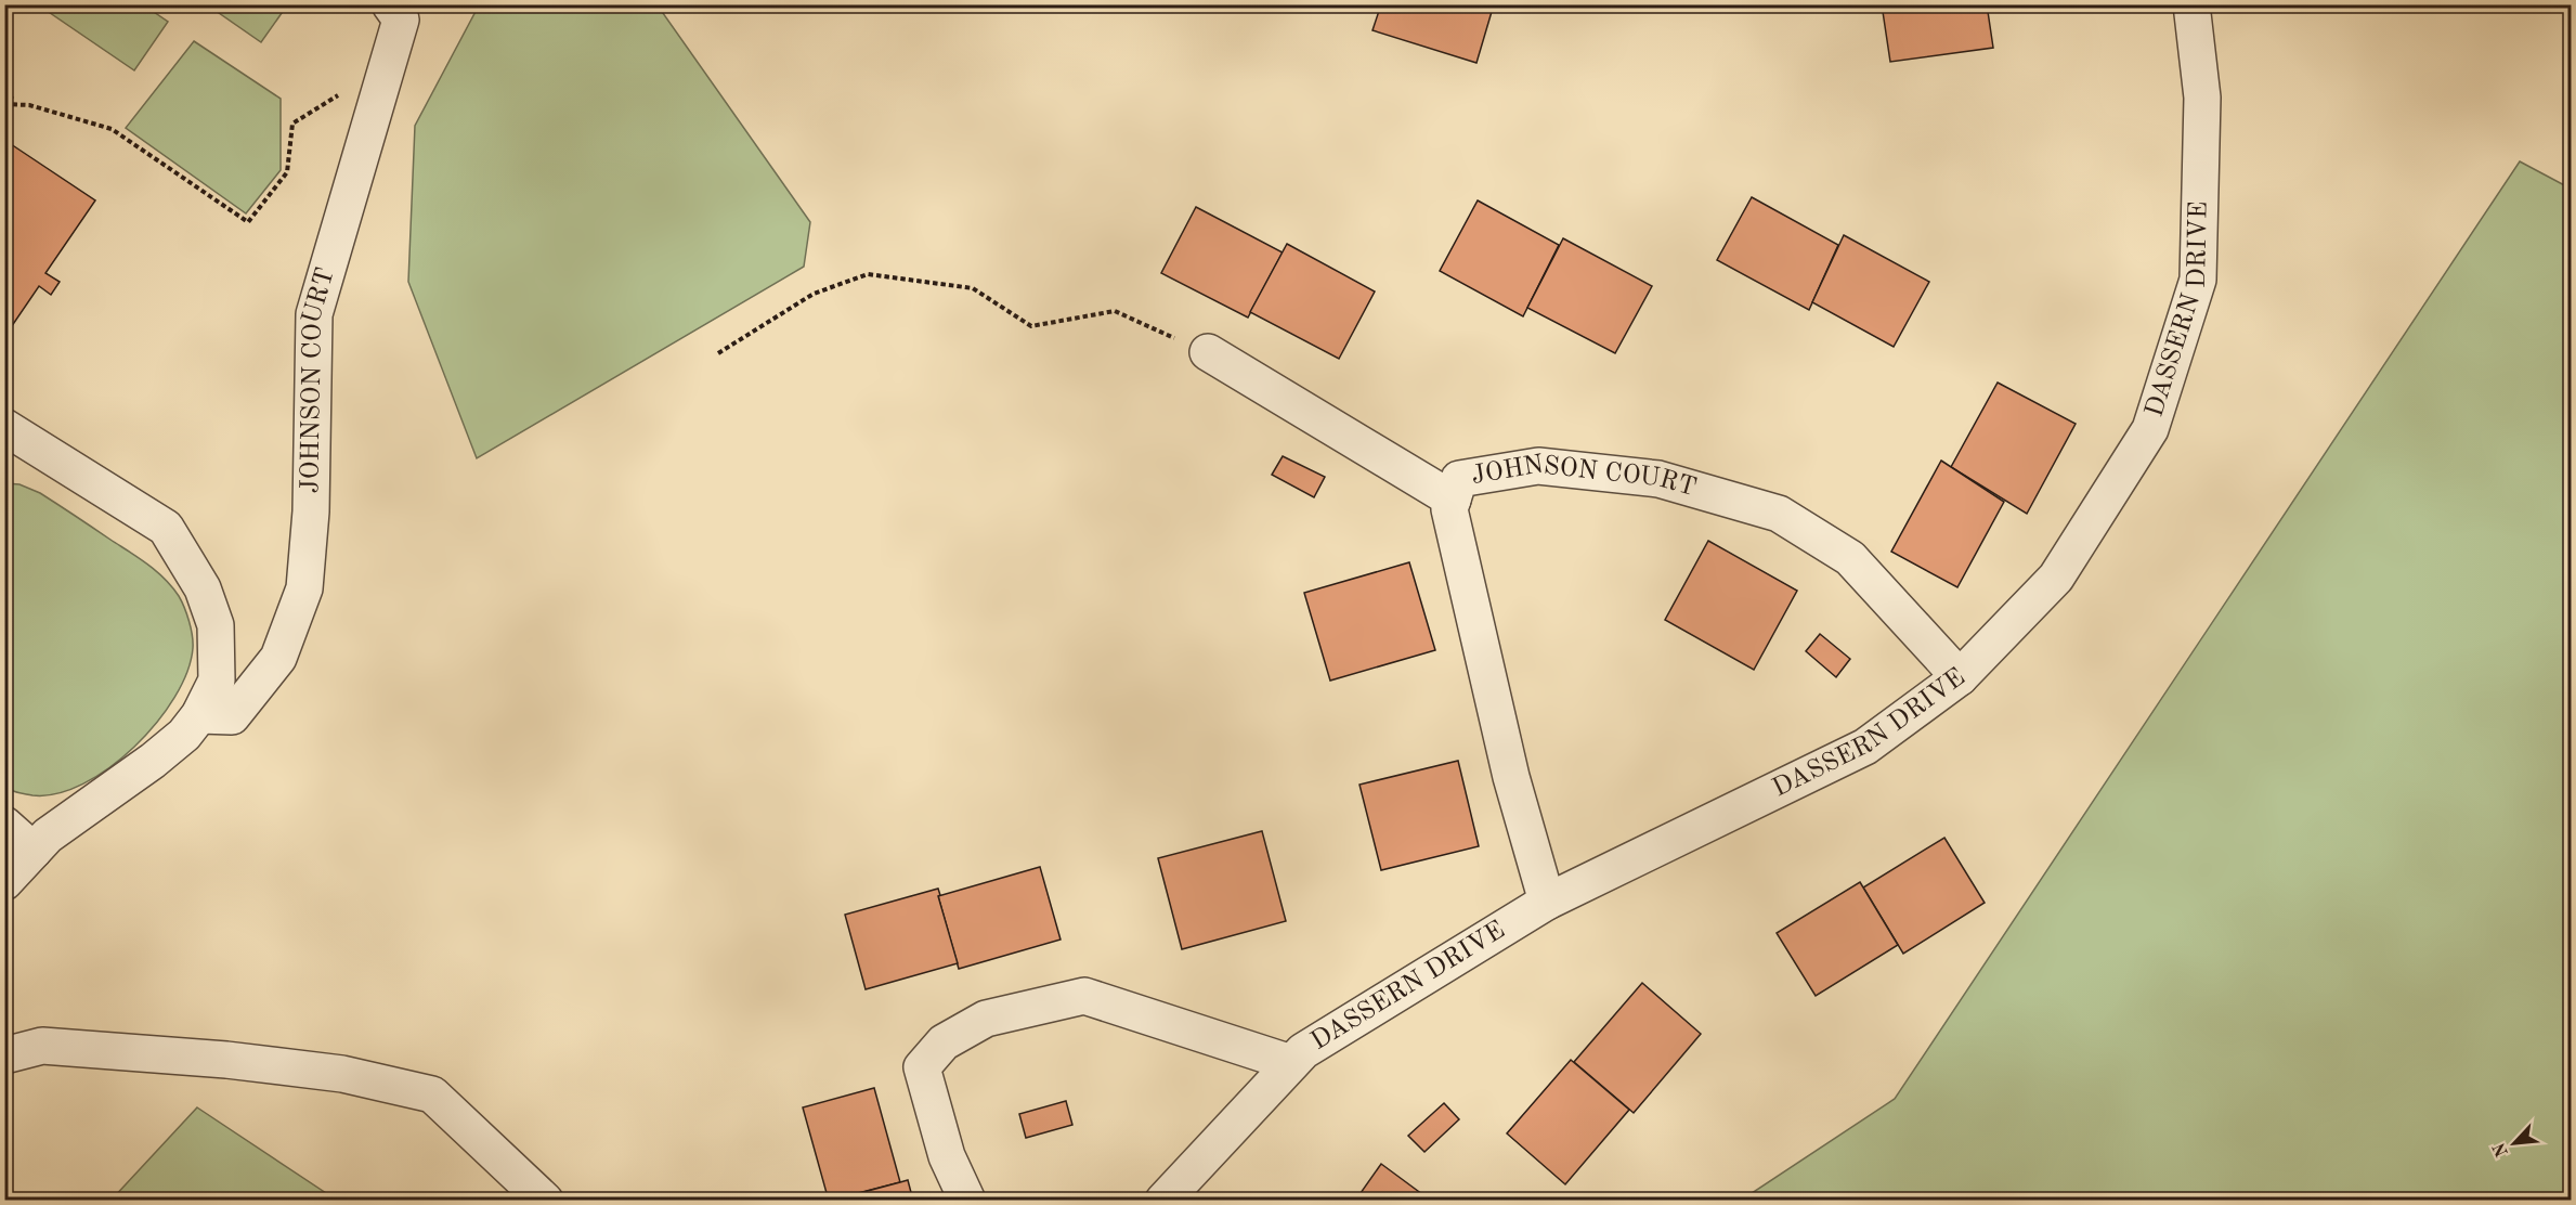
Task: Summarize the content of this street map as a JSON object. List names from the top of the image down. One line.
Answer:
{"streets":{"street":["DASSERN DRIVE","JOHNSON COURT"]},"crossings":[["DASSERN DRIVE","JOHNSON COURT"]],"north":"bottom left"}
